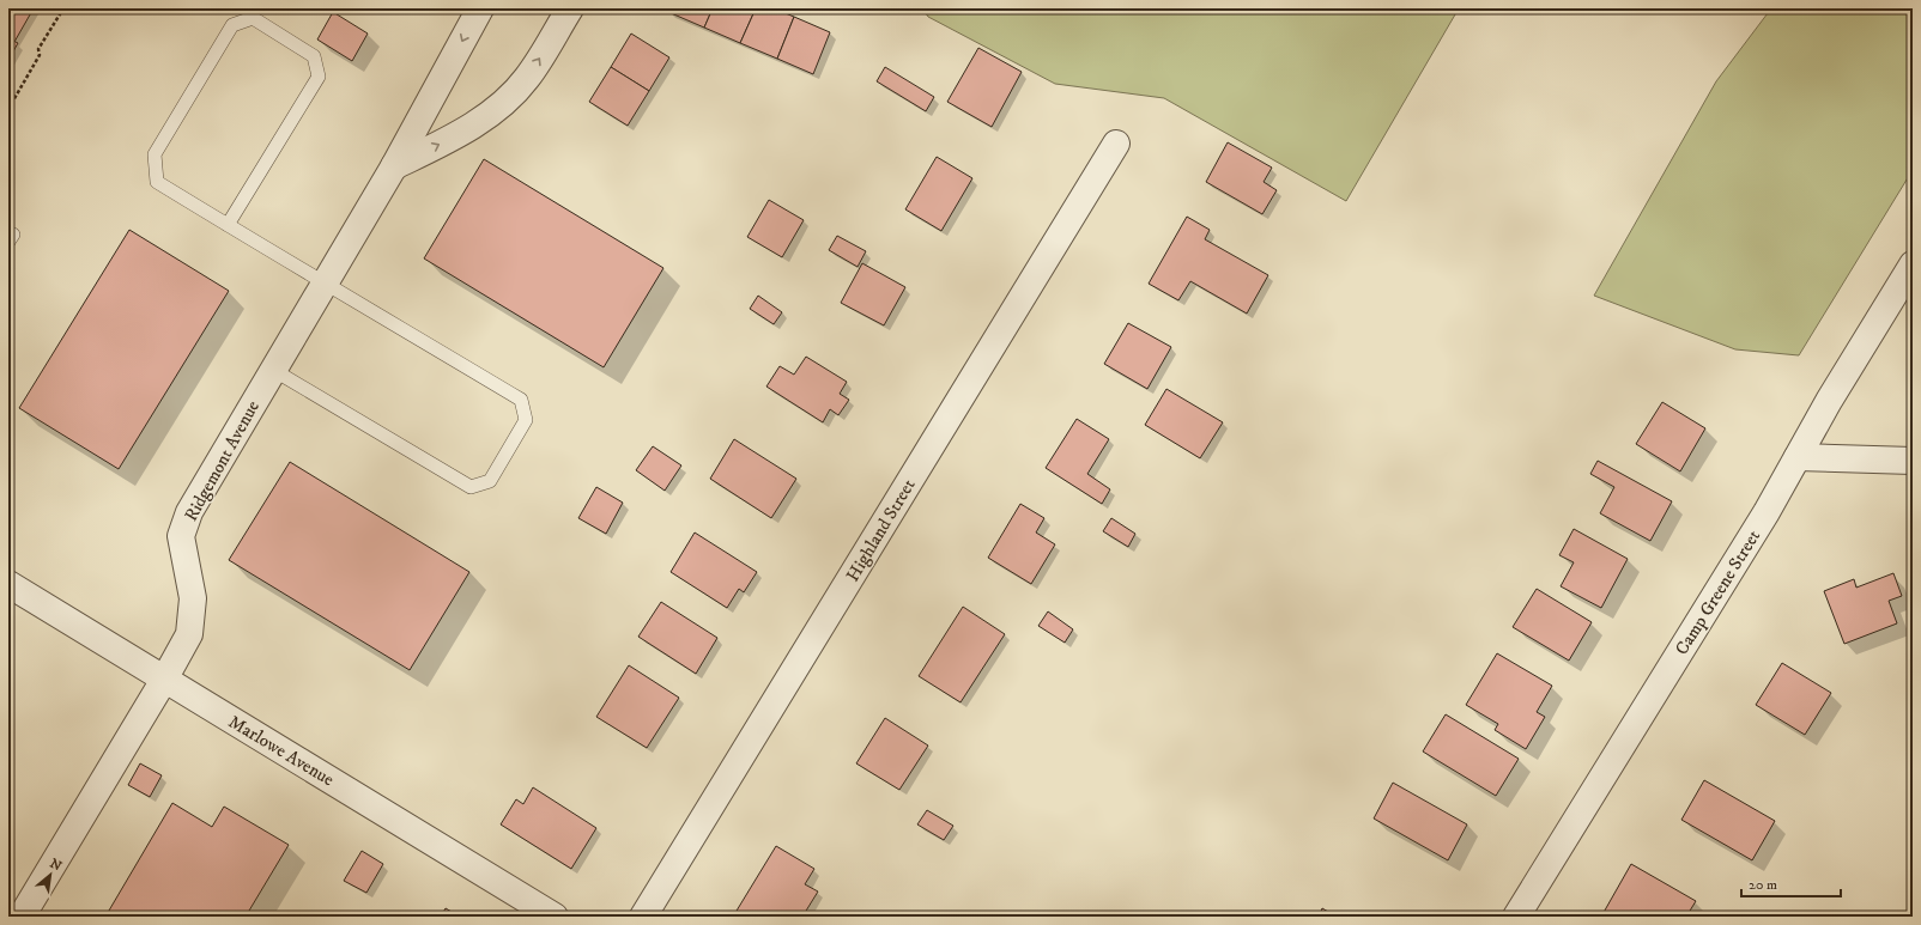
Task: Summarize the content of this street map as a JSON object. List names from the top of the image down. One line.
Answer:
{"streets":{"street":["Ridgemont Avenue","Highland Street","Camp Greene Street","Marlowe Avenue"]},"crossings":[["Ridgemont Avenue","Marlowe Avenue"]],"scale_bar":"20 m","north":"top right"}
